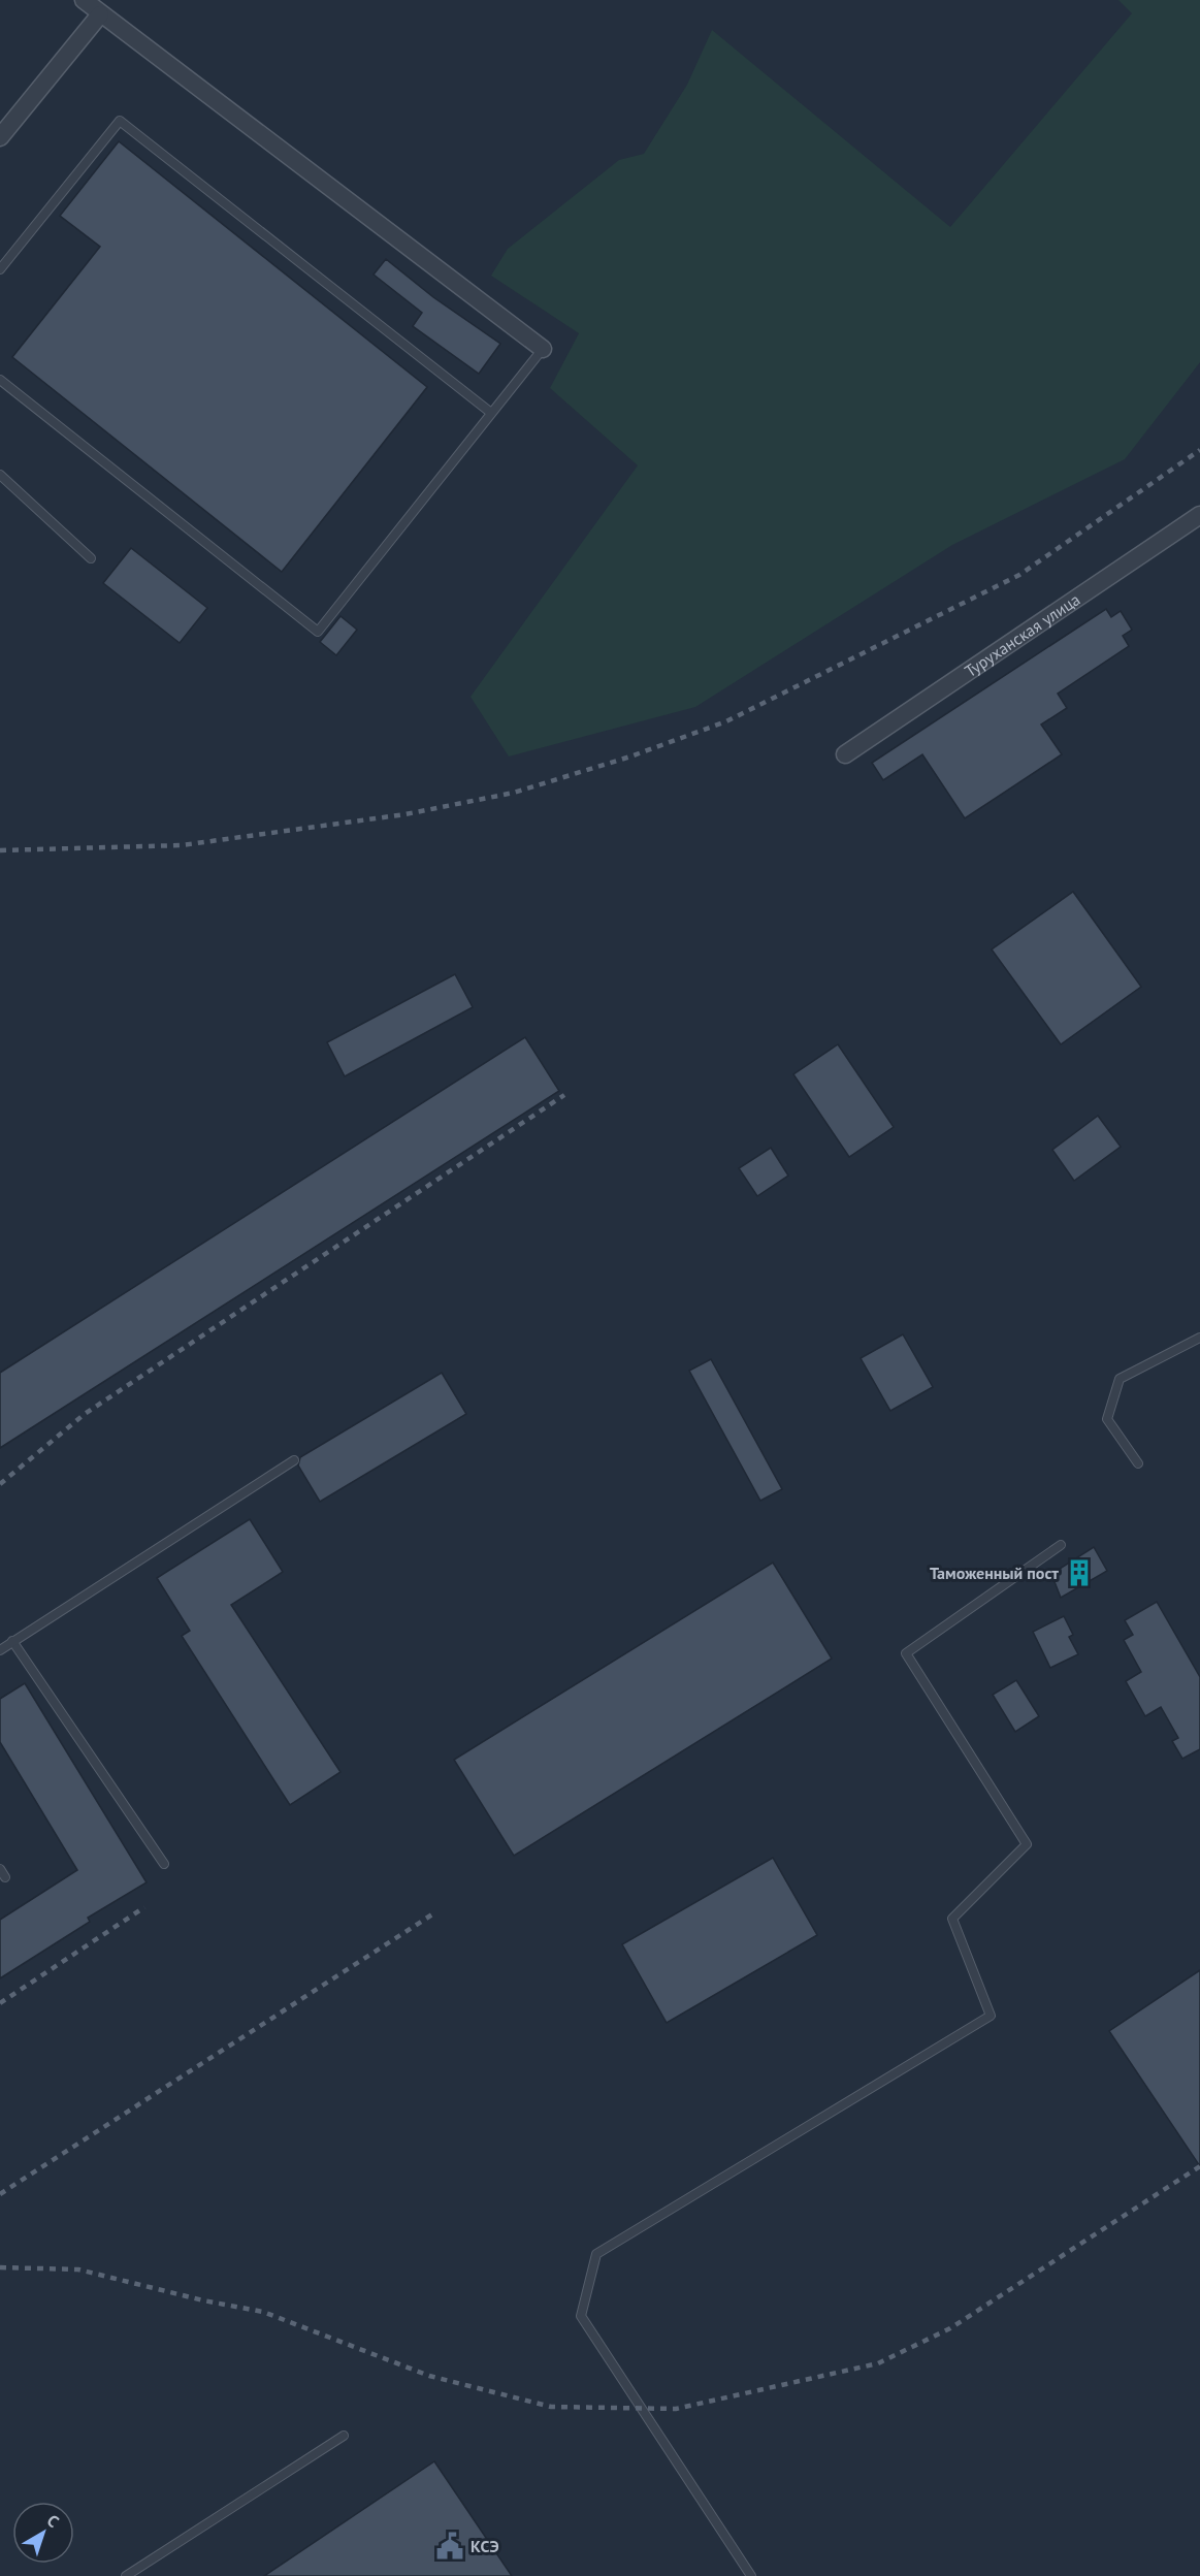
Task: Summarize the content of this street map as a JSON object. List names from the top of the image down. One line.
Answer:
{"streets":{"street":["Туруханская улица"]},"places":{"building":["Таможенный пост"],"public building":["КСЭ"]},"north":"top right"}
